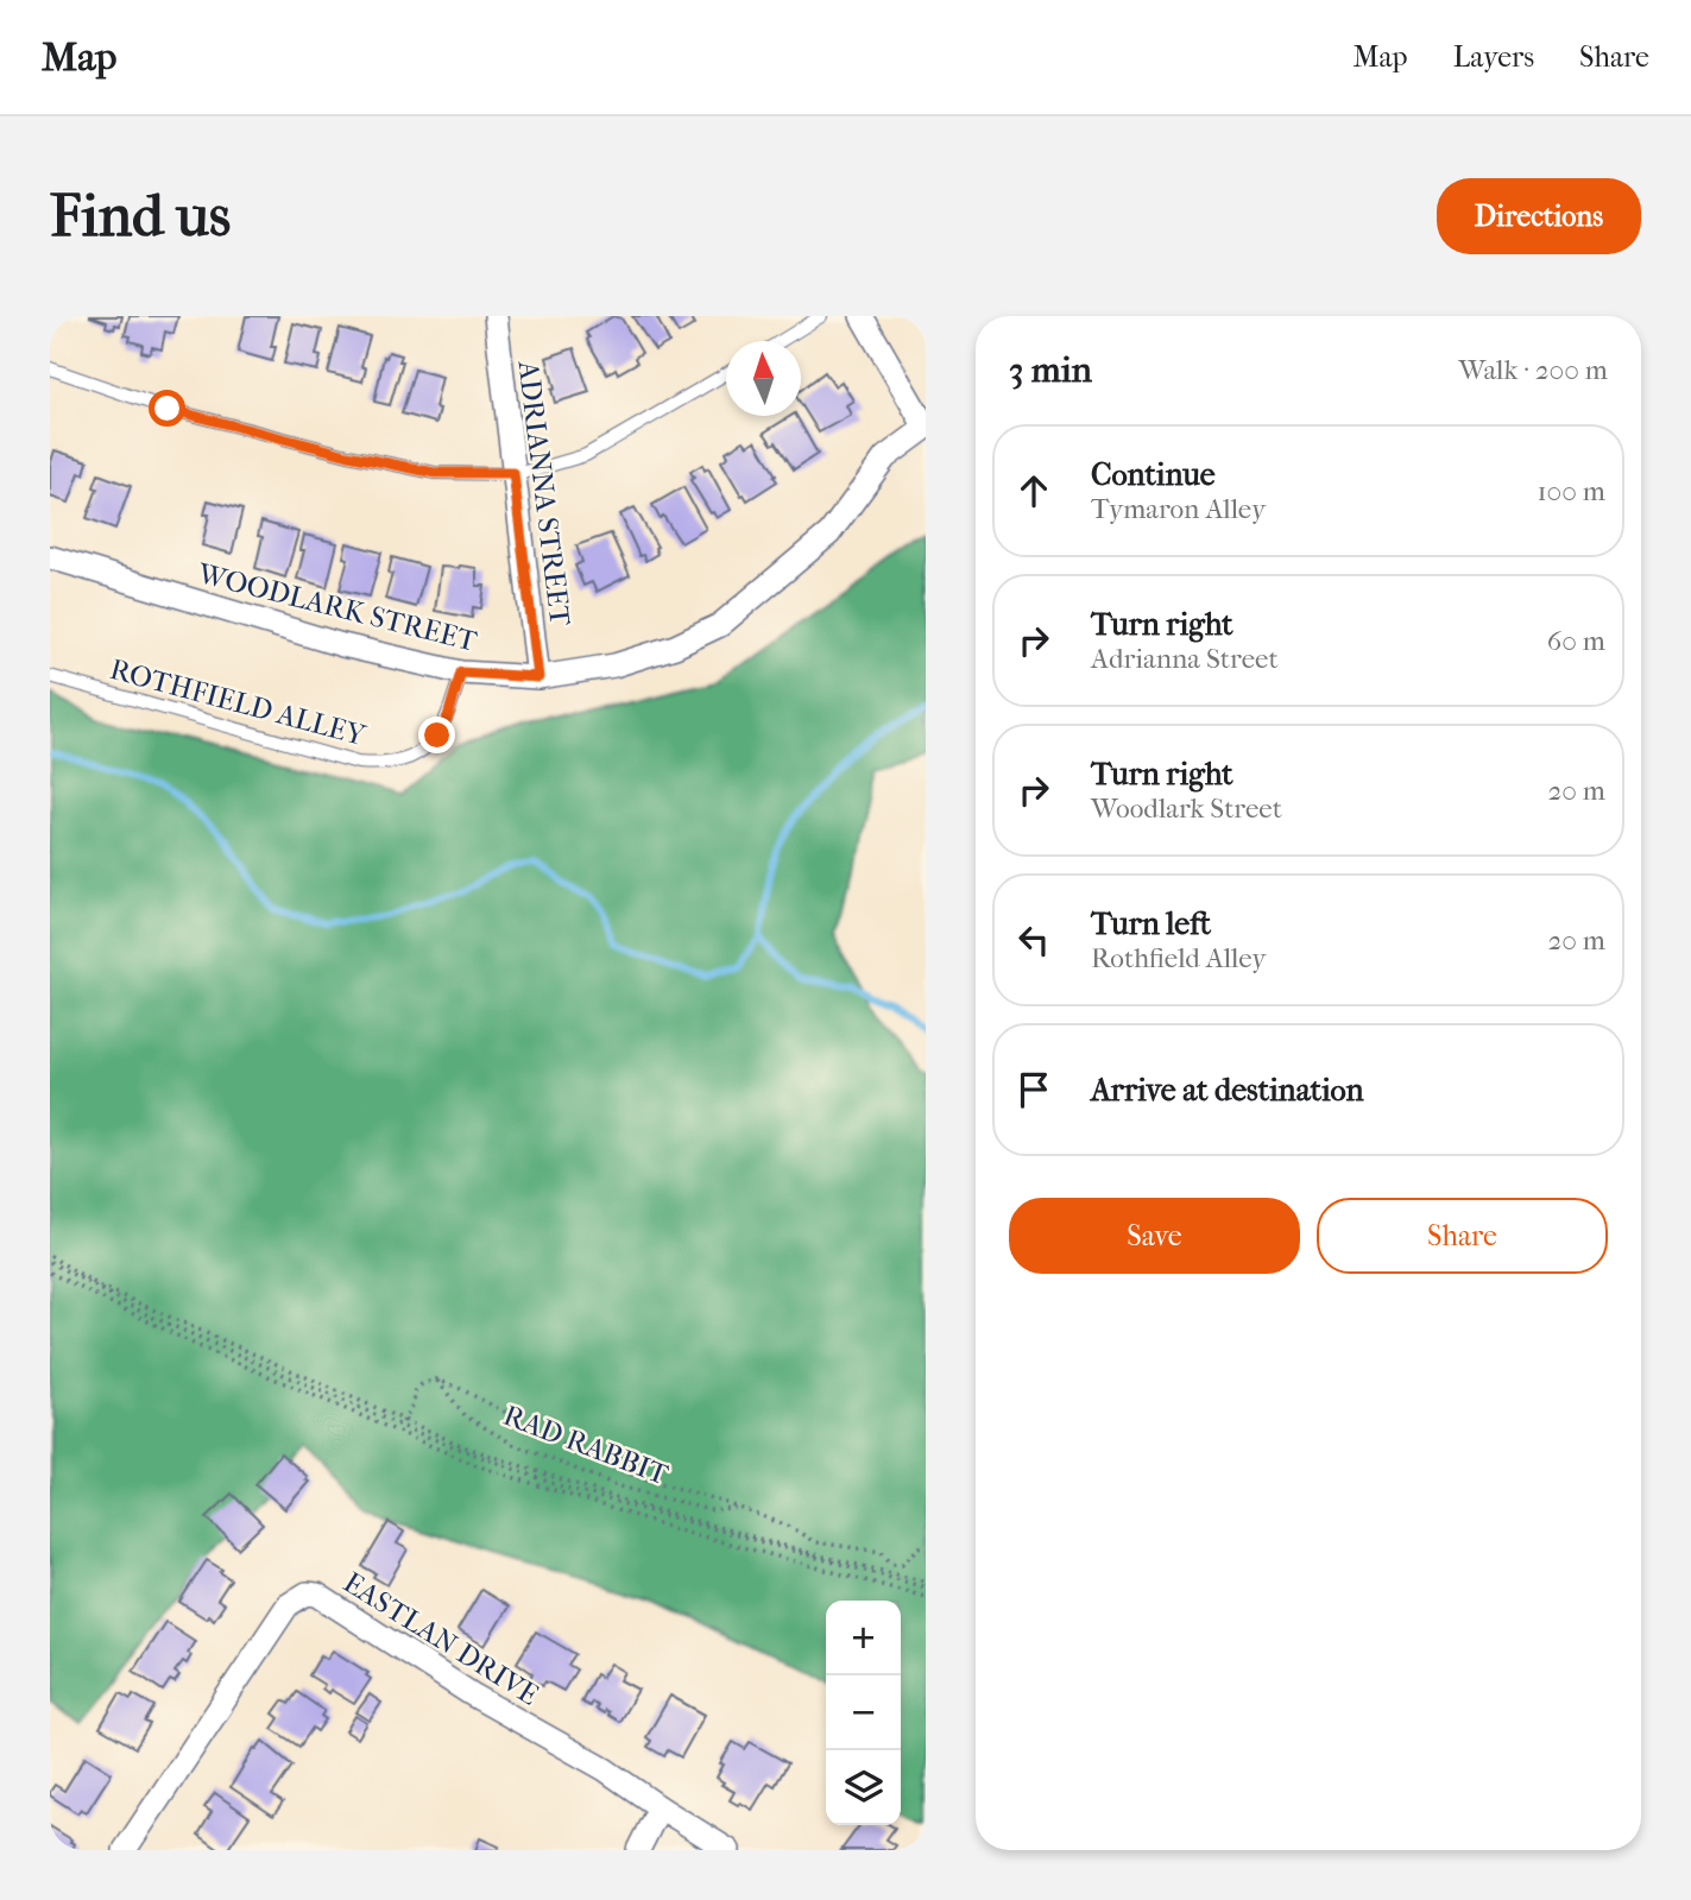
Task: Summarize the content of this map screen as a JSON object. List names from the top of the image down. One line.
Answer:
{"streets":{"street":["ADRIANNA STREET","WOODLARK STREET","EASTLAN DRIVE"],"lane":["ROTHFIELD ALLEY"],"path":["RAD RABBIT"]},"crossings":[["ADRIANNA STREET","WOODLARK STREET"],["WOODLARK STREET","ROTHFIELD ALLEY"]],"north":"top","page":{"header":"Map","nav":["Map","Layers","Share"],"buttons":["Directions",["Save","Share"]],"title":"Find us","heading":["3 min","Walk · 200 m"],"list":[["Continue","Tymaron Alley","100 m"],["Turn right","Adrianna Street","60 m"],["Turn right","Woodlark Street","20 m"],["Turn left","Rothfield Alley","20 m"],"Arrive at destination"],"map_buttons":["+","−"]}}
